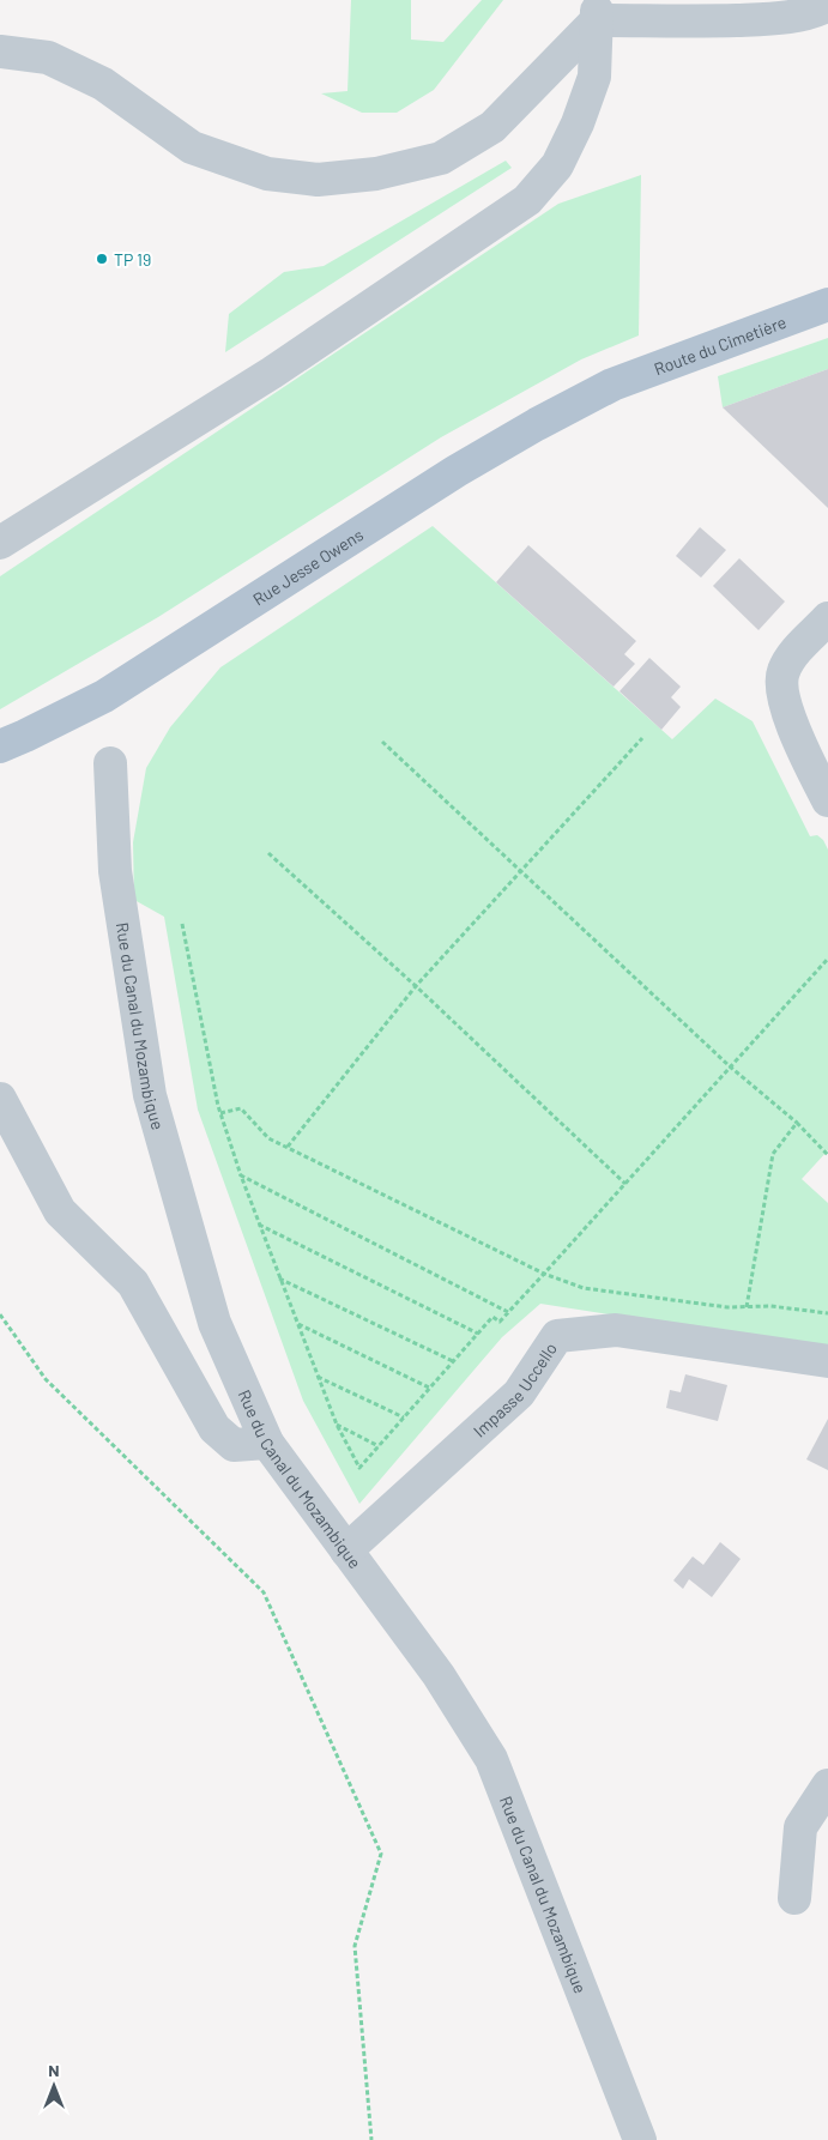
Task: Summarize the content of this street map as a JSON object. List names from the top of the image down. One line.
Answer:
{"streets":{"main road":["Route du Cimetière","Rue Jesse Owens"],"street":["Rue du Canal du Mozambique","Impasse Uccello"]},"crossings":[["Route du Cimetière","Rue Jesse Owens"],["Rue du Canal du Mozambique","Impasse Uccello"]],"places":["TP 19"],"north":"top"}
